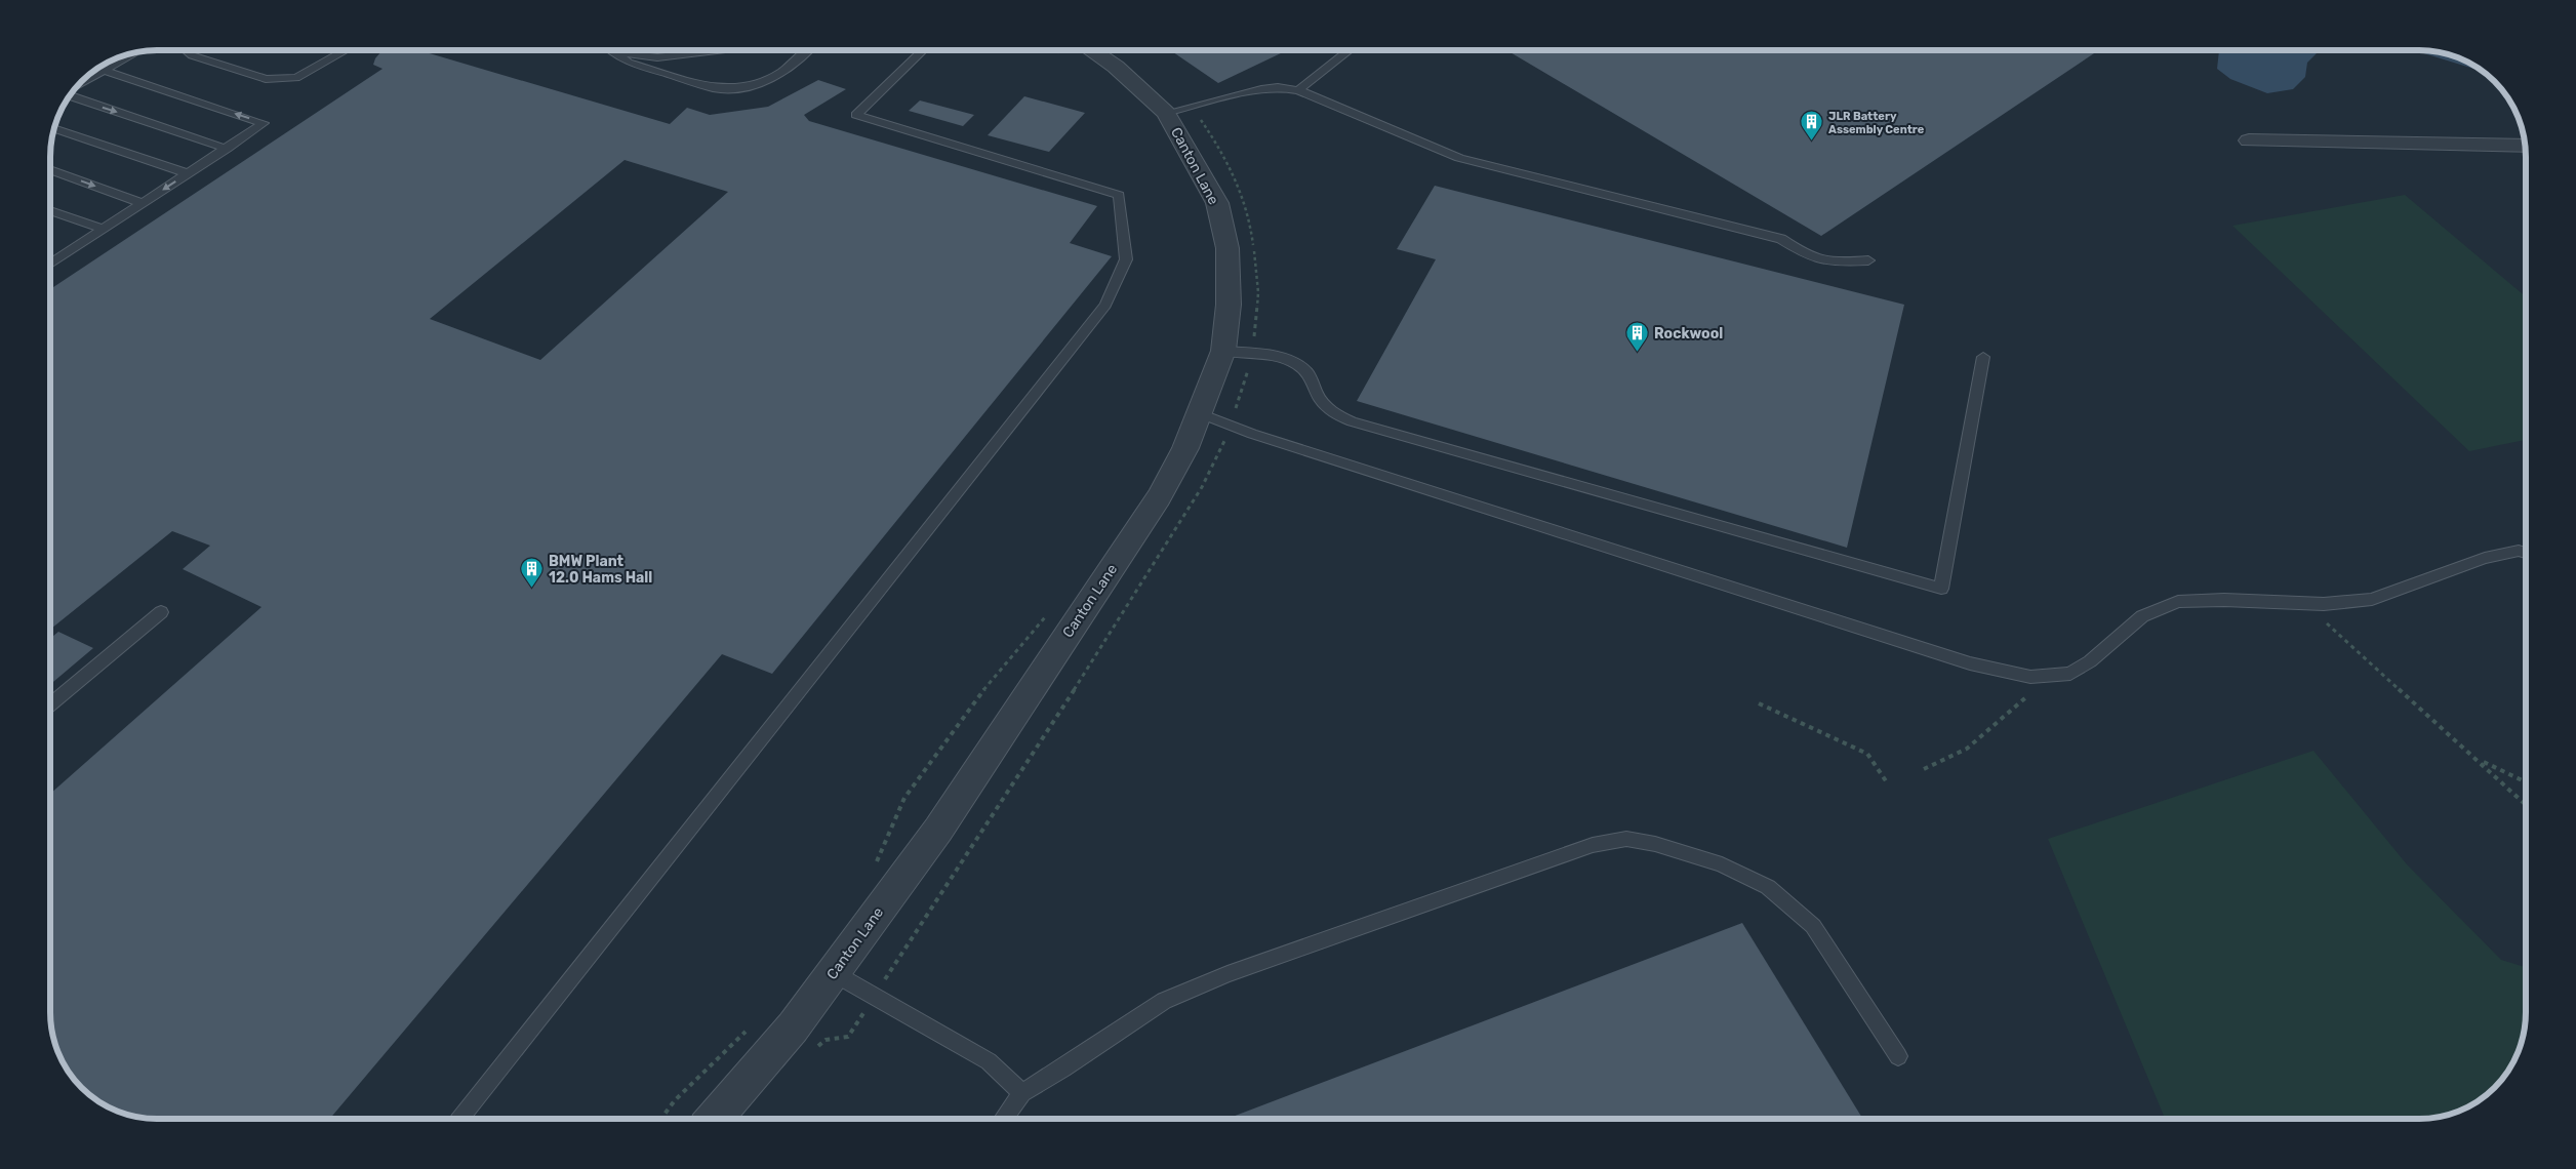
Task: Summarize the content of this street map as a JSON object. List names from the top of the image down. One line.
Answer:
{"streets":{"street":["Canton Lane"]},"places":{"building":["JLR Battery Assembly Centre","Rockwool","BMW Plant 12.0 Hams Hall"]}}
